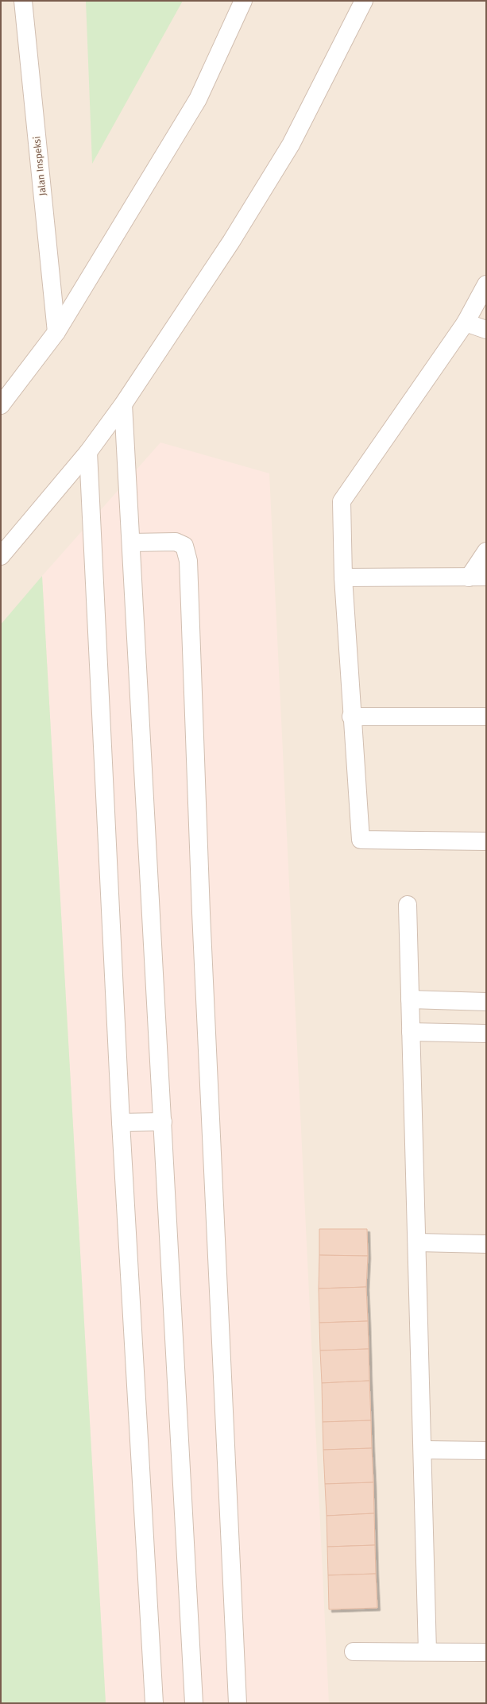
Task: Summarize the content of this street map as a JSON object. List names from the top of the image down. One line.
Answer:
{"streets":{"street":["Jalan Inspeksi"]}}
